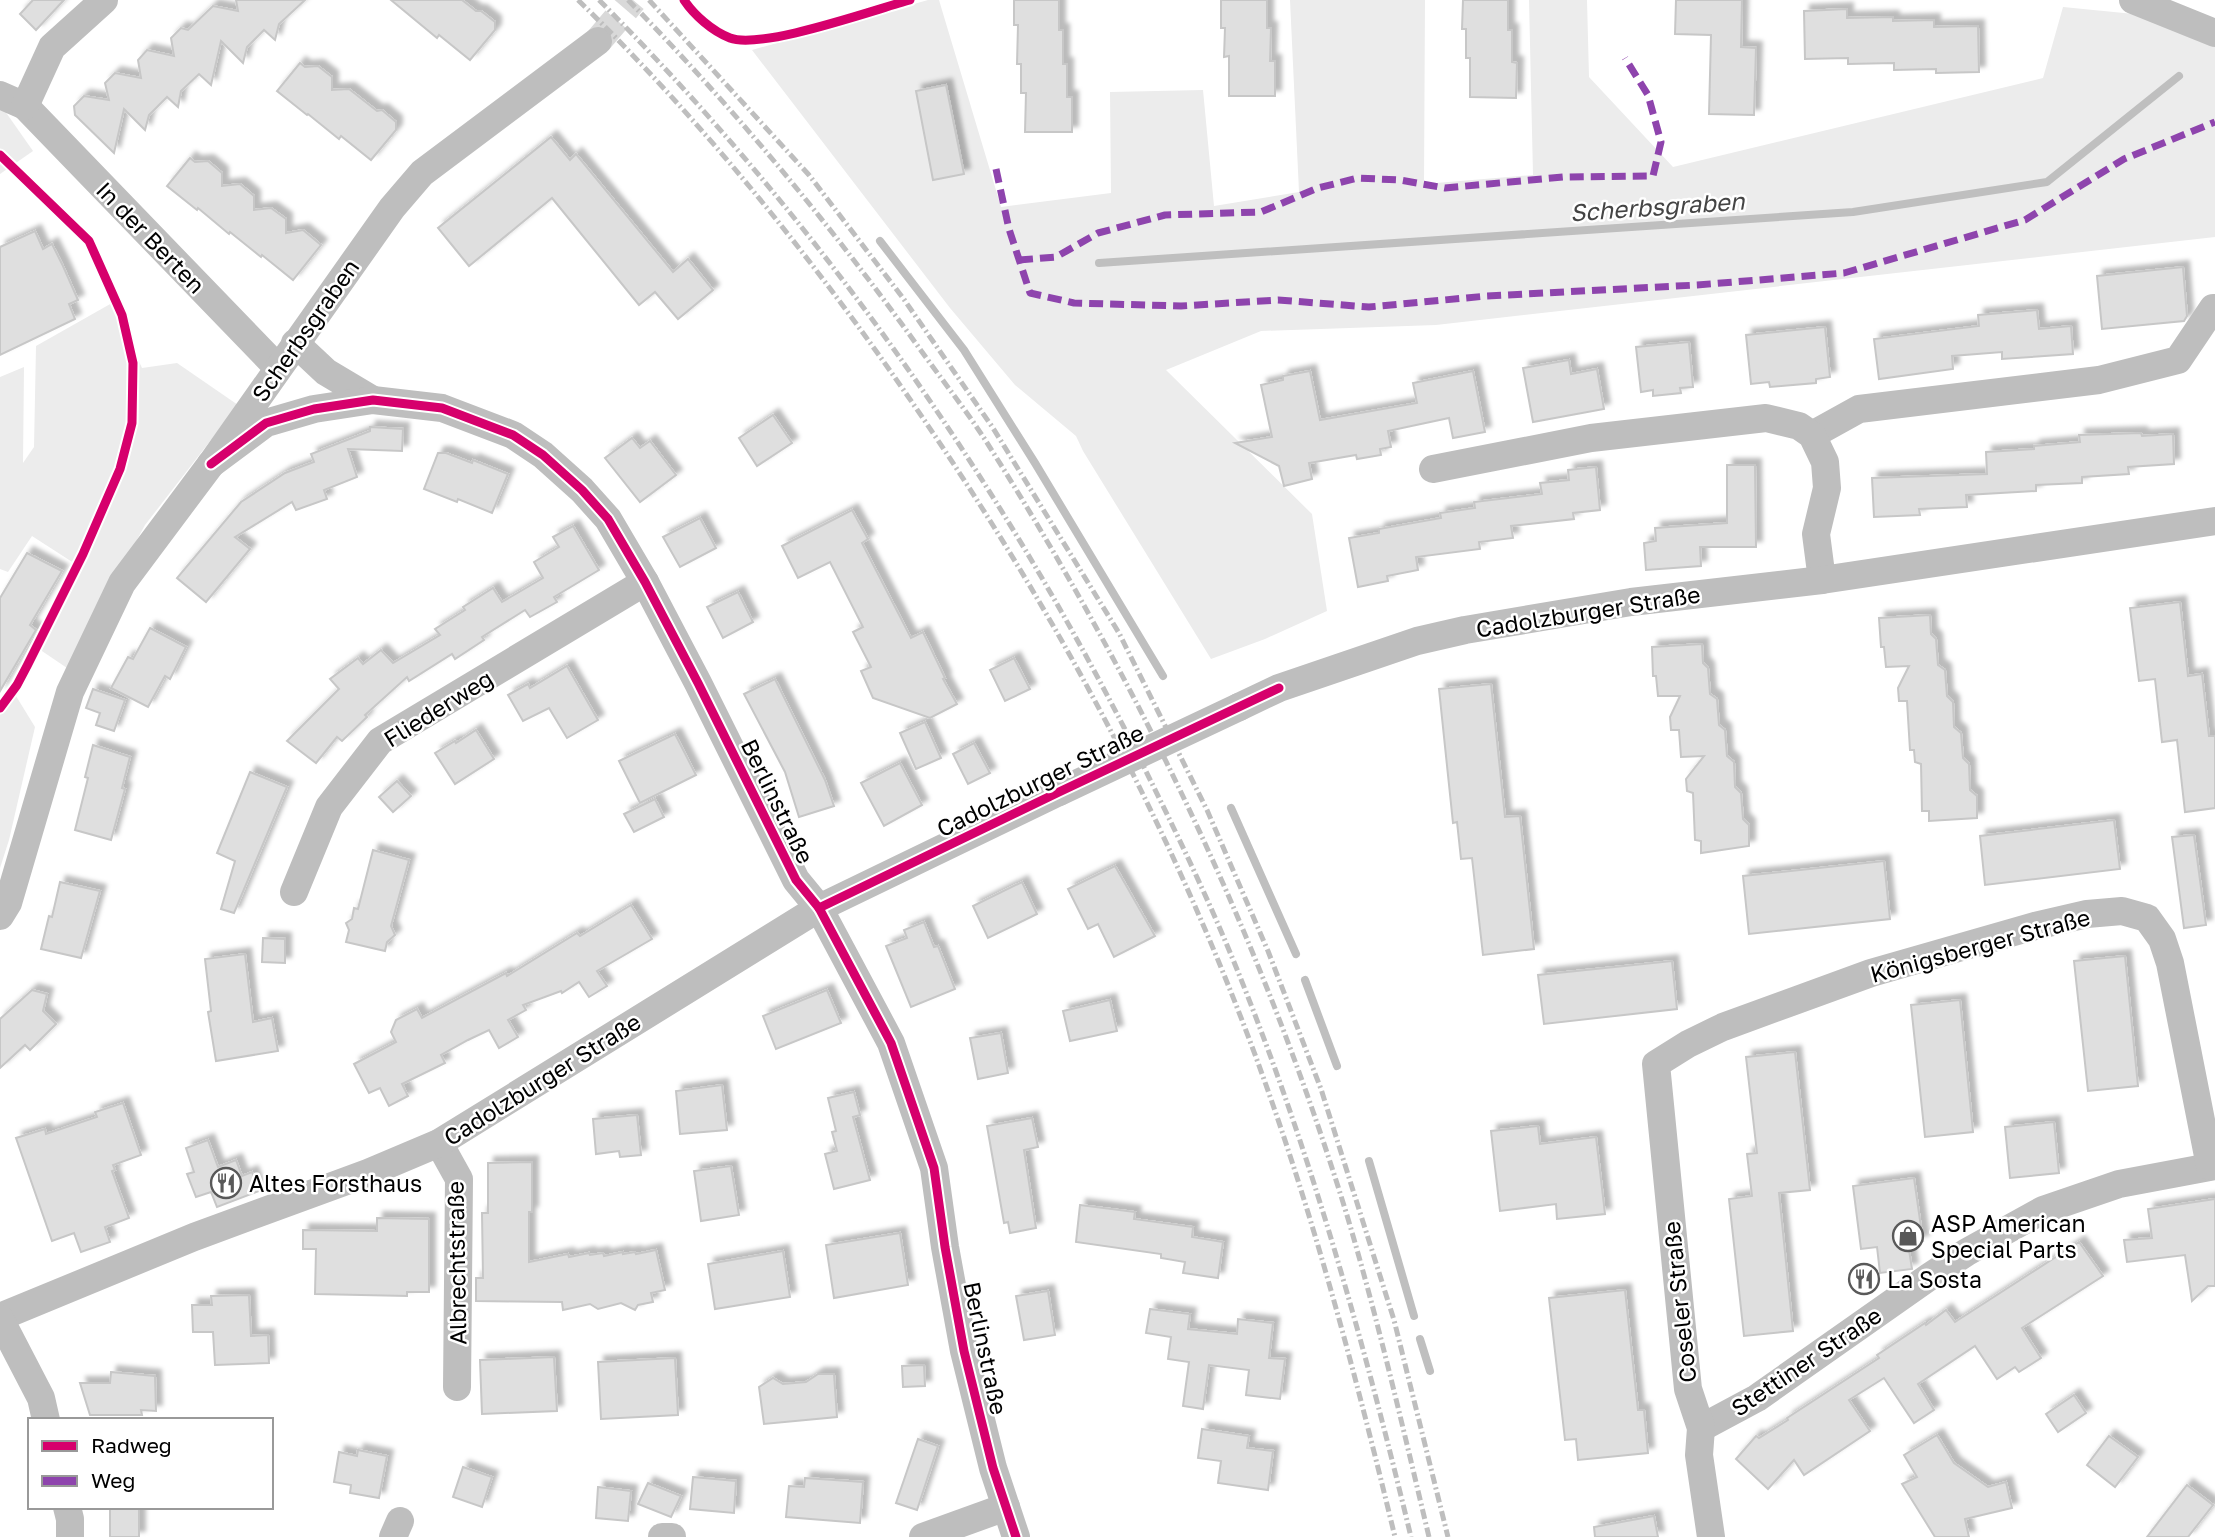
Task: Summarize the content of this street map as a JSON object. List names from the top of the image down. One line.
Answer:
{"streets":{"street":["In der Berten","Scherbsgraben","Cadolzburger Straße","Fliederweg","Berlinstraße","Königsberger Straße","Albrechtstraße","Coseler Straße","Stettiner Straße"]},"crossings":[["In der Berten","Scherbsgraben"],["Scherbsgraben","Berlinstraße"],["Cadolzburger Straße","Berlinstraße"],["Cadolzburger Straße","Albrechtstraße"],["Fliederweg","Berlinstraße"],["Königsberger Straße","Coseler Straße"],["Königsberger Straße","Stettiner Straße"],["Coseler Straße","Stettiner Straße"]],"water":["Scherbsgraben"],"places":{"restaurant":["Altes Forsthaus","La Sosta"],"shop":["ASP American Special Parts"]},"legend":["Radweg","Weg"]}
